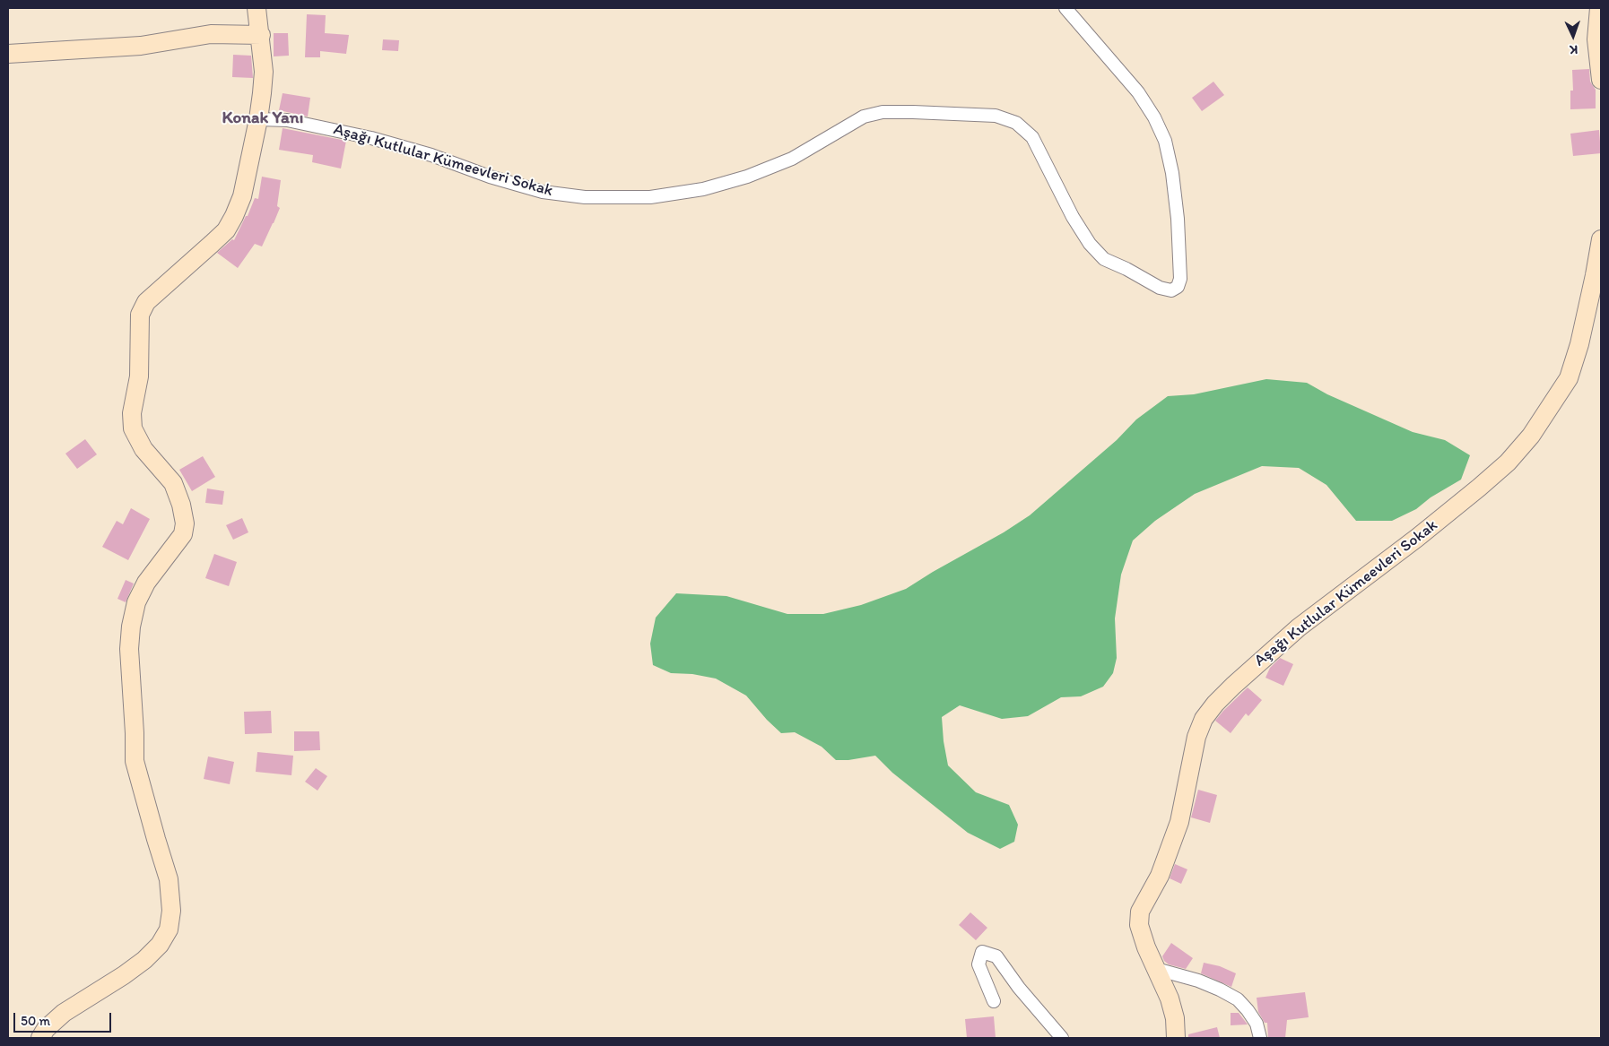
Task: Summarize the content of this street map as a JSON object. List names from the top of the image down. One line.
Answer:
{"streets":{"street":["Aşağı Kutlular Kümeevleri Sokak"]},"districts":["Konak Yanı"],"scale_bar":"50 m","north":"bottom"}
